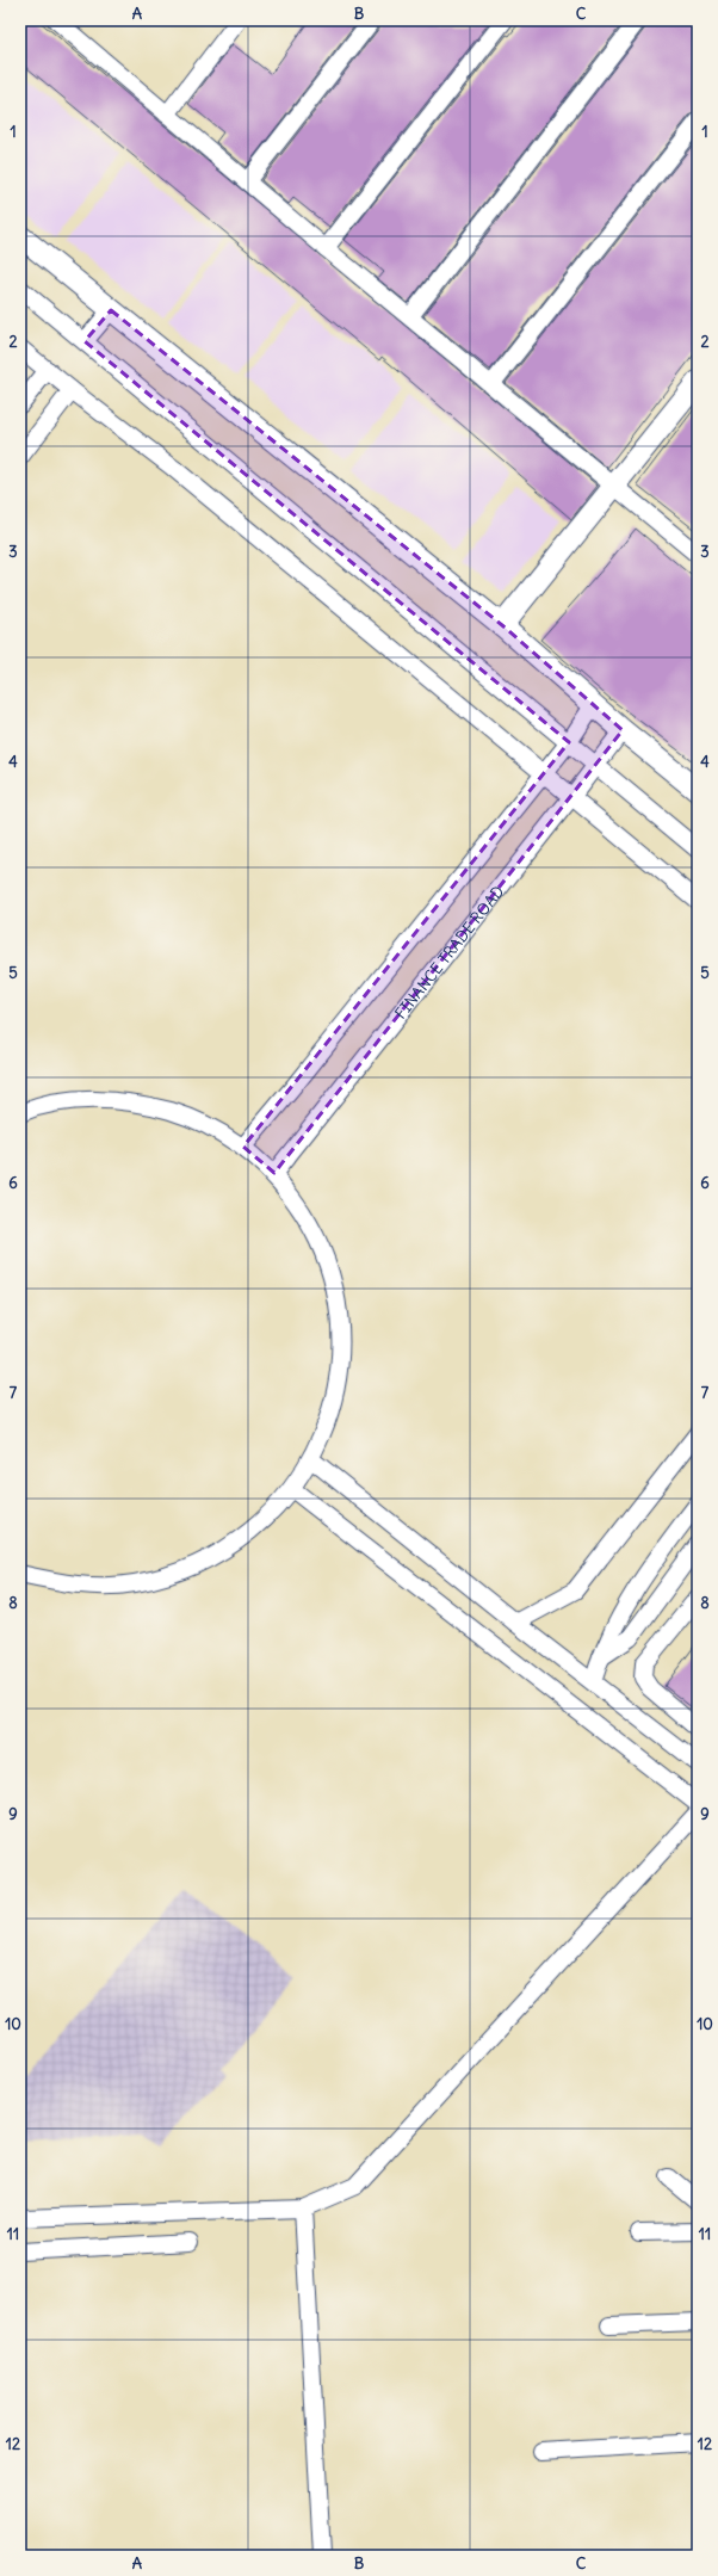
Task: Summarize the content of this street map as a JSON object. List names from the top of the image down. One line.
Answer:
{"streets":{"street":["FINANCE TRADE ROAD"]},"grid":{"columns":["A","B","C"],"rows":["1","2","3","4","5","6","7","8","9","10","11","12"]}}
